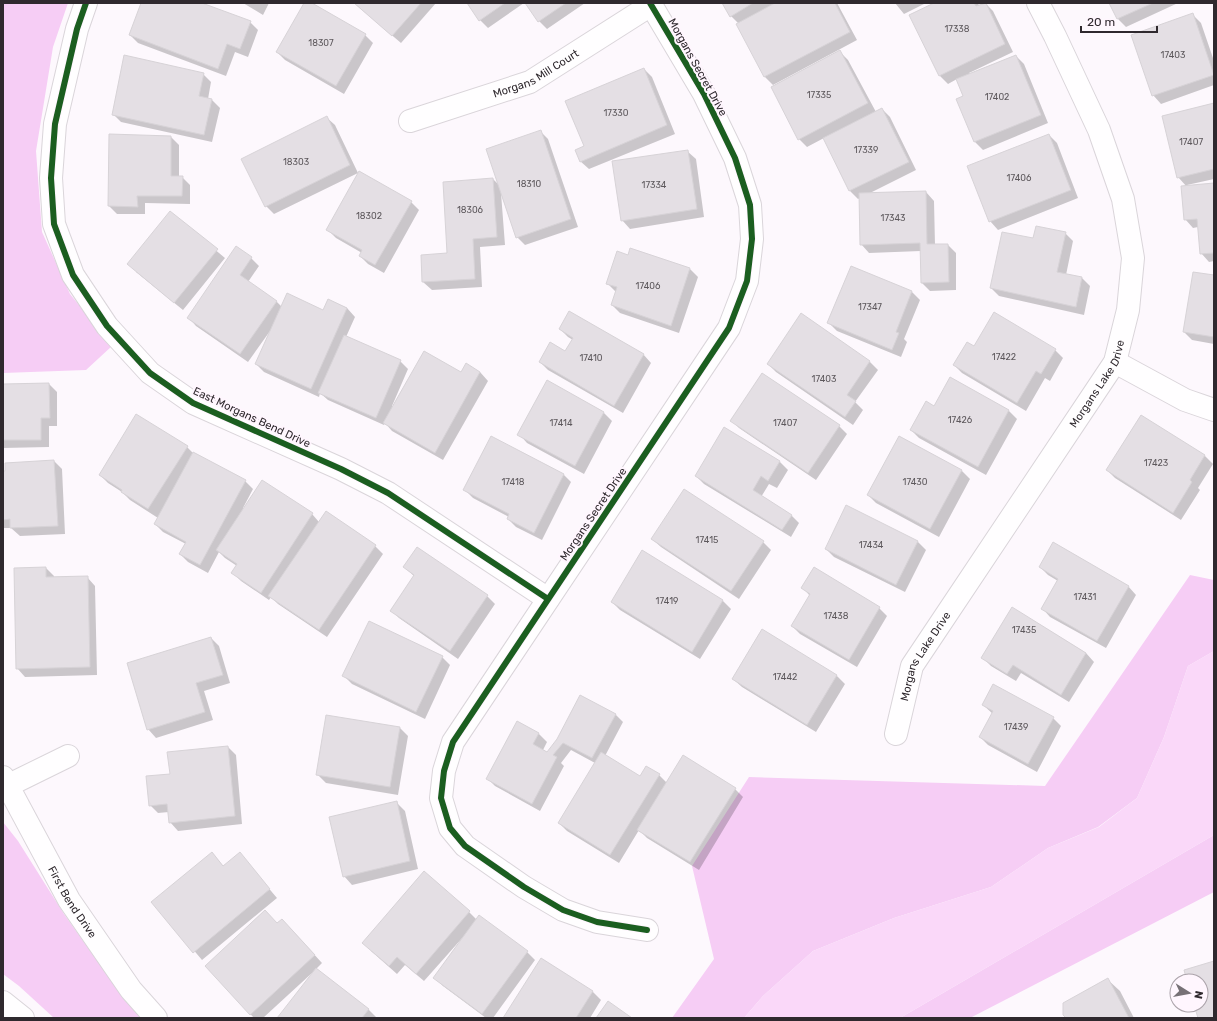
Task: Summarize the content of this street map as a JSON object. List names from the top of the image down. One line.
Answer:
{"streets":{"street":["Morgans Secret Drive","Morgans Mill Court","Morgans Lake Drive","East Morgans Bend Drive","First Bend Drive"]},"crossings":[["Morgans Secret Drive","Morgans Mill Court"],["Morgans Secret Drive","East Morgans Bend Drive"]],"house_numbers":["17338","18307","17403","17335","17402","17330","17407","17339","18303","17406","18310","17334","18306","18302","17343","17406","17347","17422","17410","17403","17426","17414","17407","17423","17418","17430","17415","17434","17431","17419","17438","17435","17442","17439"],"scale_bar":"20 m","north":"right"}
